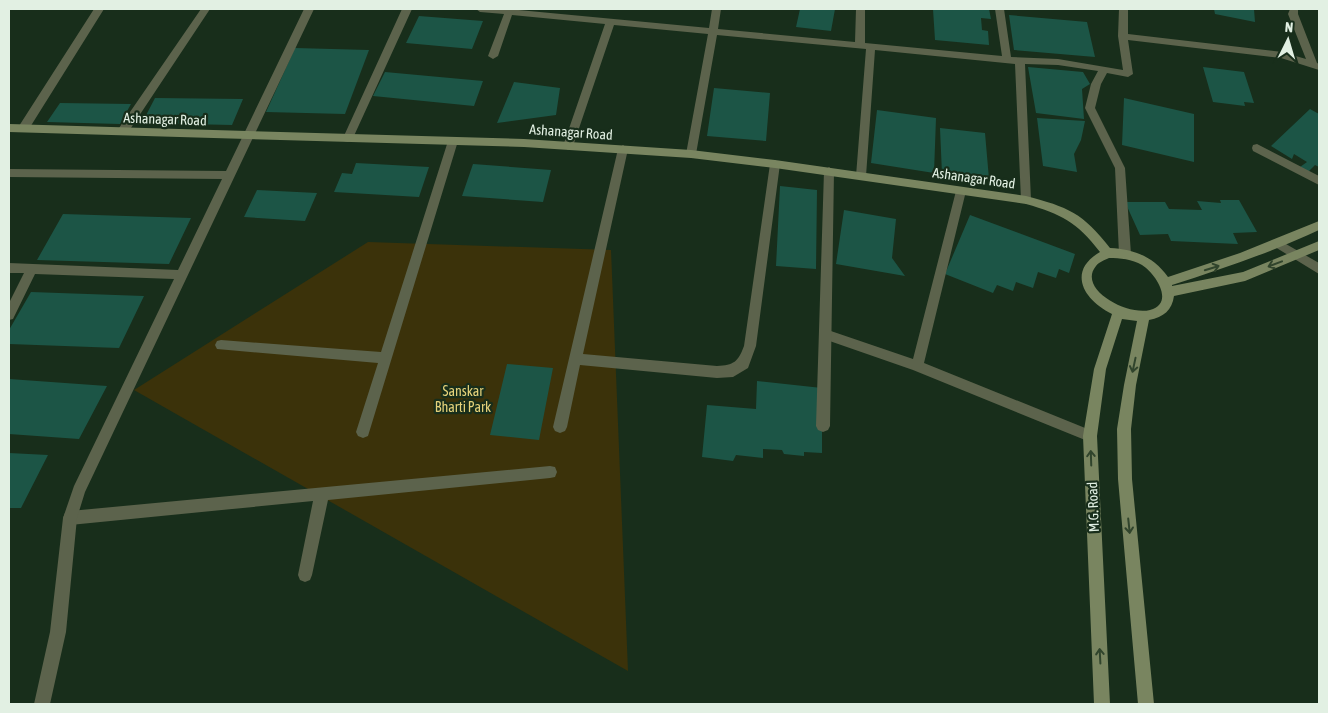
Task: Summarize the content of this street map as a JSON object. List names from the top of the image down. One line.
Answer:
{"streets":{"main road":["Ashanagar Road","M.G. Road"]},"crossings":[["Ashanagar Road","M.G. Road"]],"parks":["Sanskar Bharti Park"],"north":"top"}
